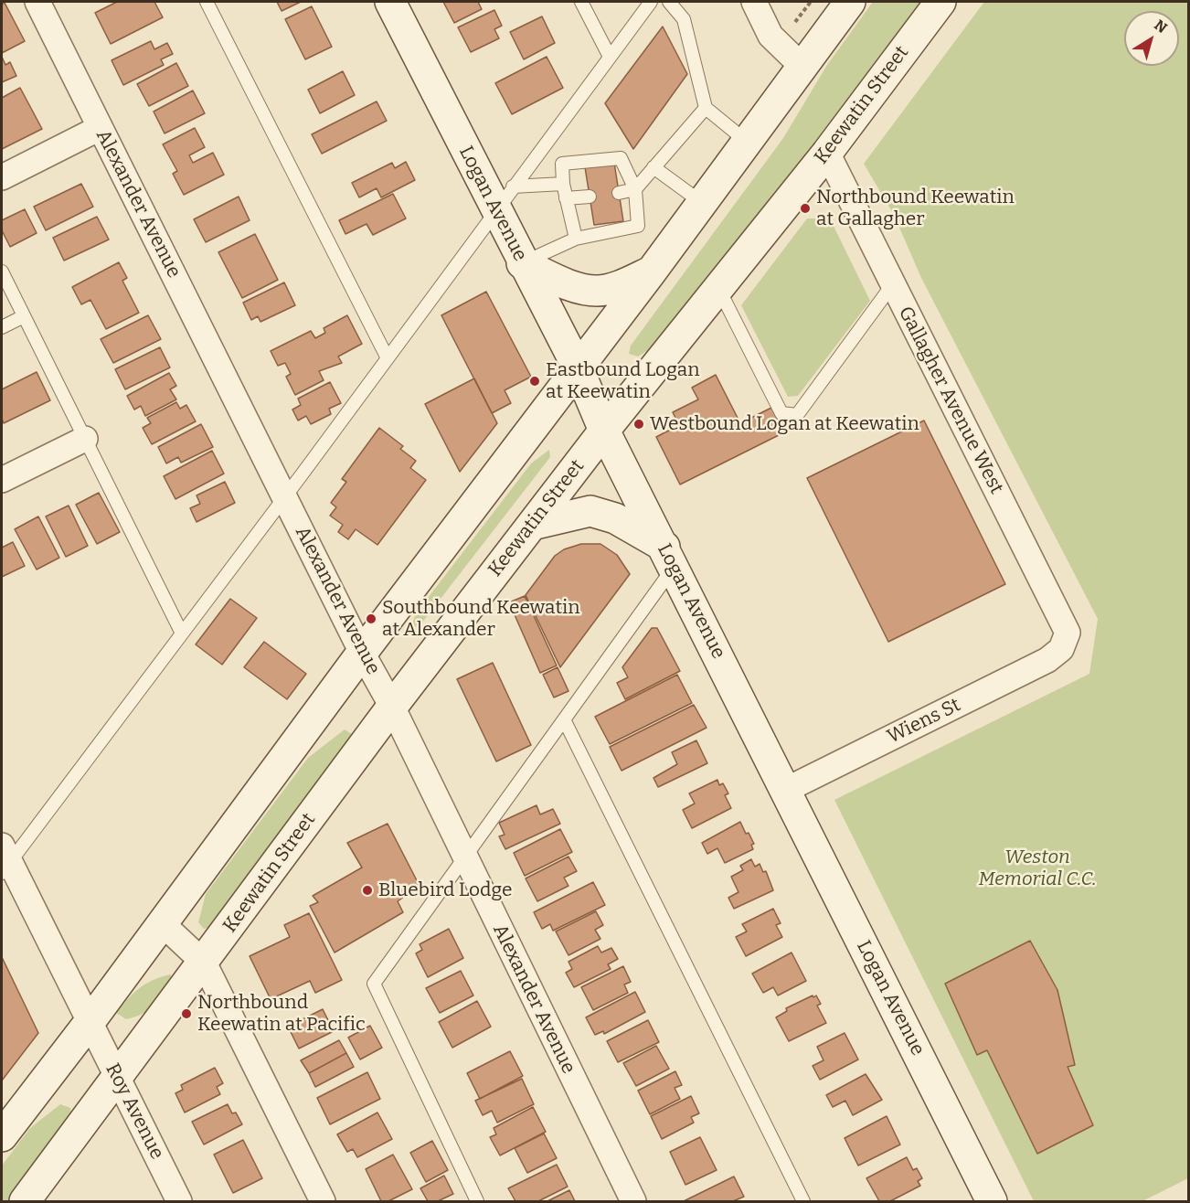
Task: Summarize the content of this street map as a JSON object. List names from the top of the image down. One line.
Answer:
{"streets":{"main road":["Keewatin Street","Logan Avenue"],"street":["Alexander Avenue","Gallagher Avenue West","Wiens St","Roy Avenue"]},"crossings":[["Keewatin Street","Alexander Avenue"],["Keewatin Street","Logan Avenue"],["Keewatin Street","Gallagher Avenue West"],["Keewatin Street","Roy Avenue"],["Logan Avenue","Wiens St"],["Gallagher Avenue West","Wiens St"]],"parks":["Weston Memorial C.C."],"places":["Northbound Keewatin at Gallagher","Eastbound Logan at Keewatin","Westbound Logan at Keewatin","Southbound Keewatin at Alexander","Bluebird Lodge","Northbound Keewatin at Pacific"],"north":"top right"}
